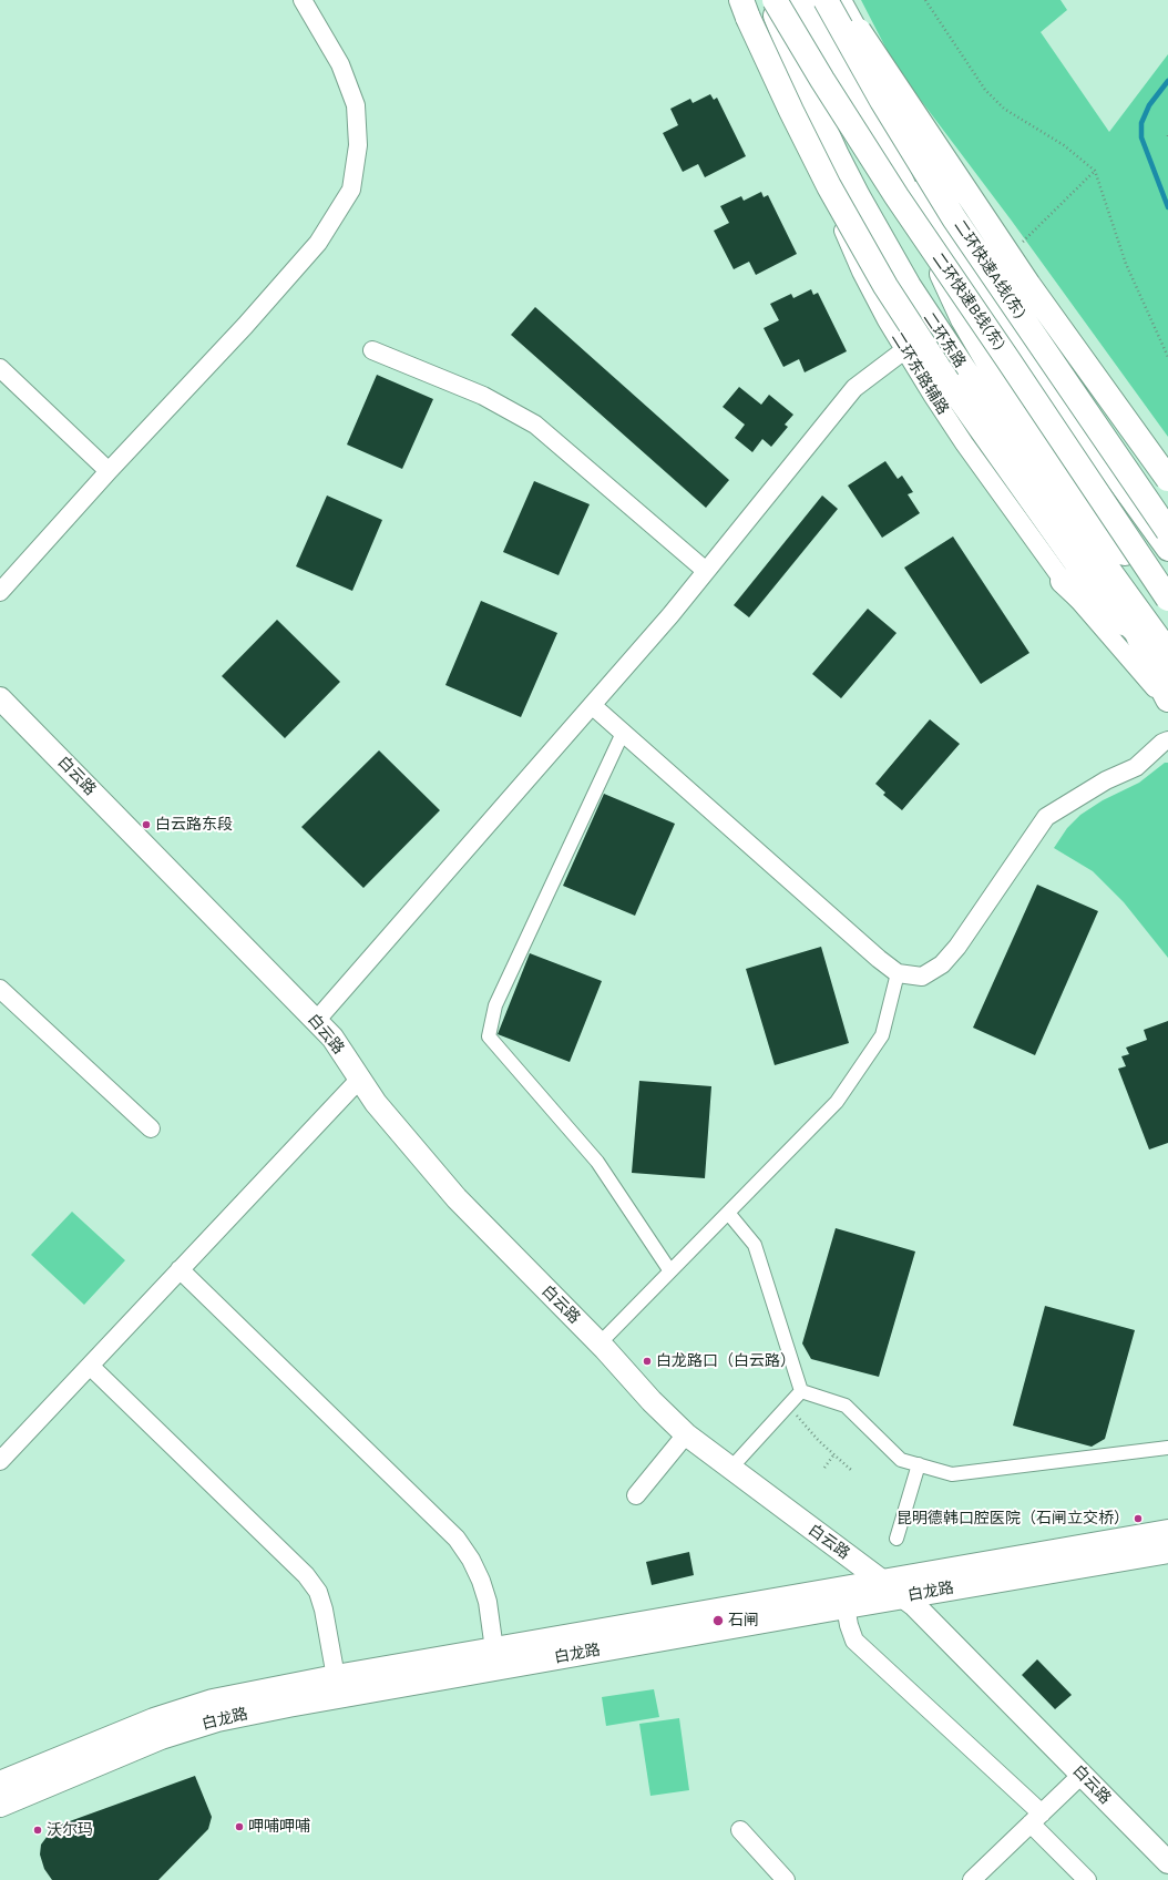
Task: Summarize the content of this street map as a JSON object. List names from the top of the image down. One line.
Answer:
{"streets":{"main road":["二环快速A线(东)","二环快速B线(东)","二环东路","白龙路"],"street":["二环东路辅路","白云路"]},"crossings":[["白云路","白龙路"]],"places":["白云路东段","白龙路口（白云路）","昆明德韩口腔医院（石闸立交桥）","石闸","呷哺呷哺","沃尔玛"]}
